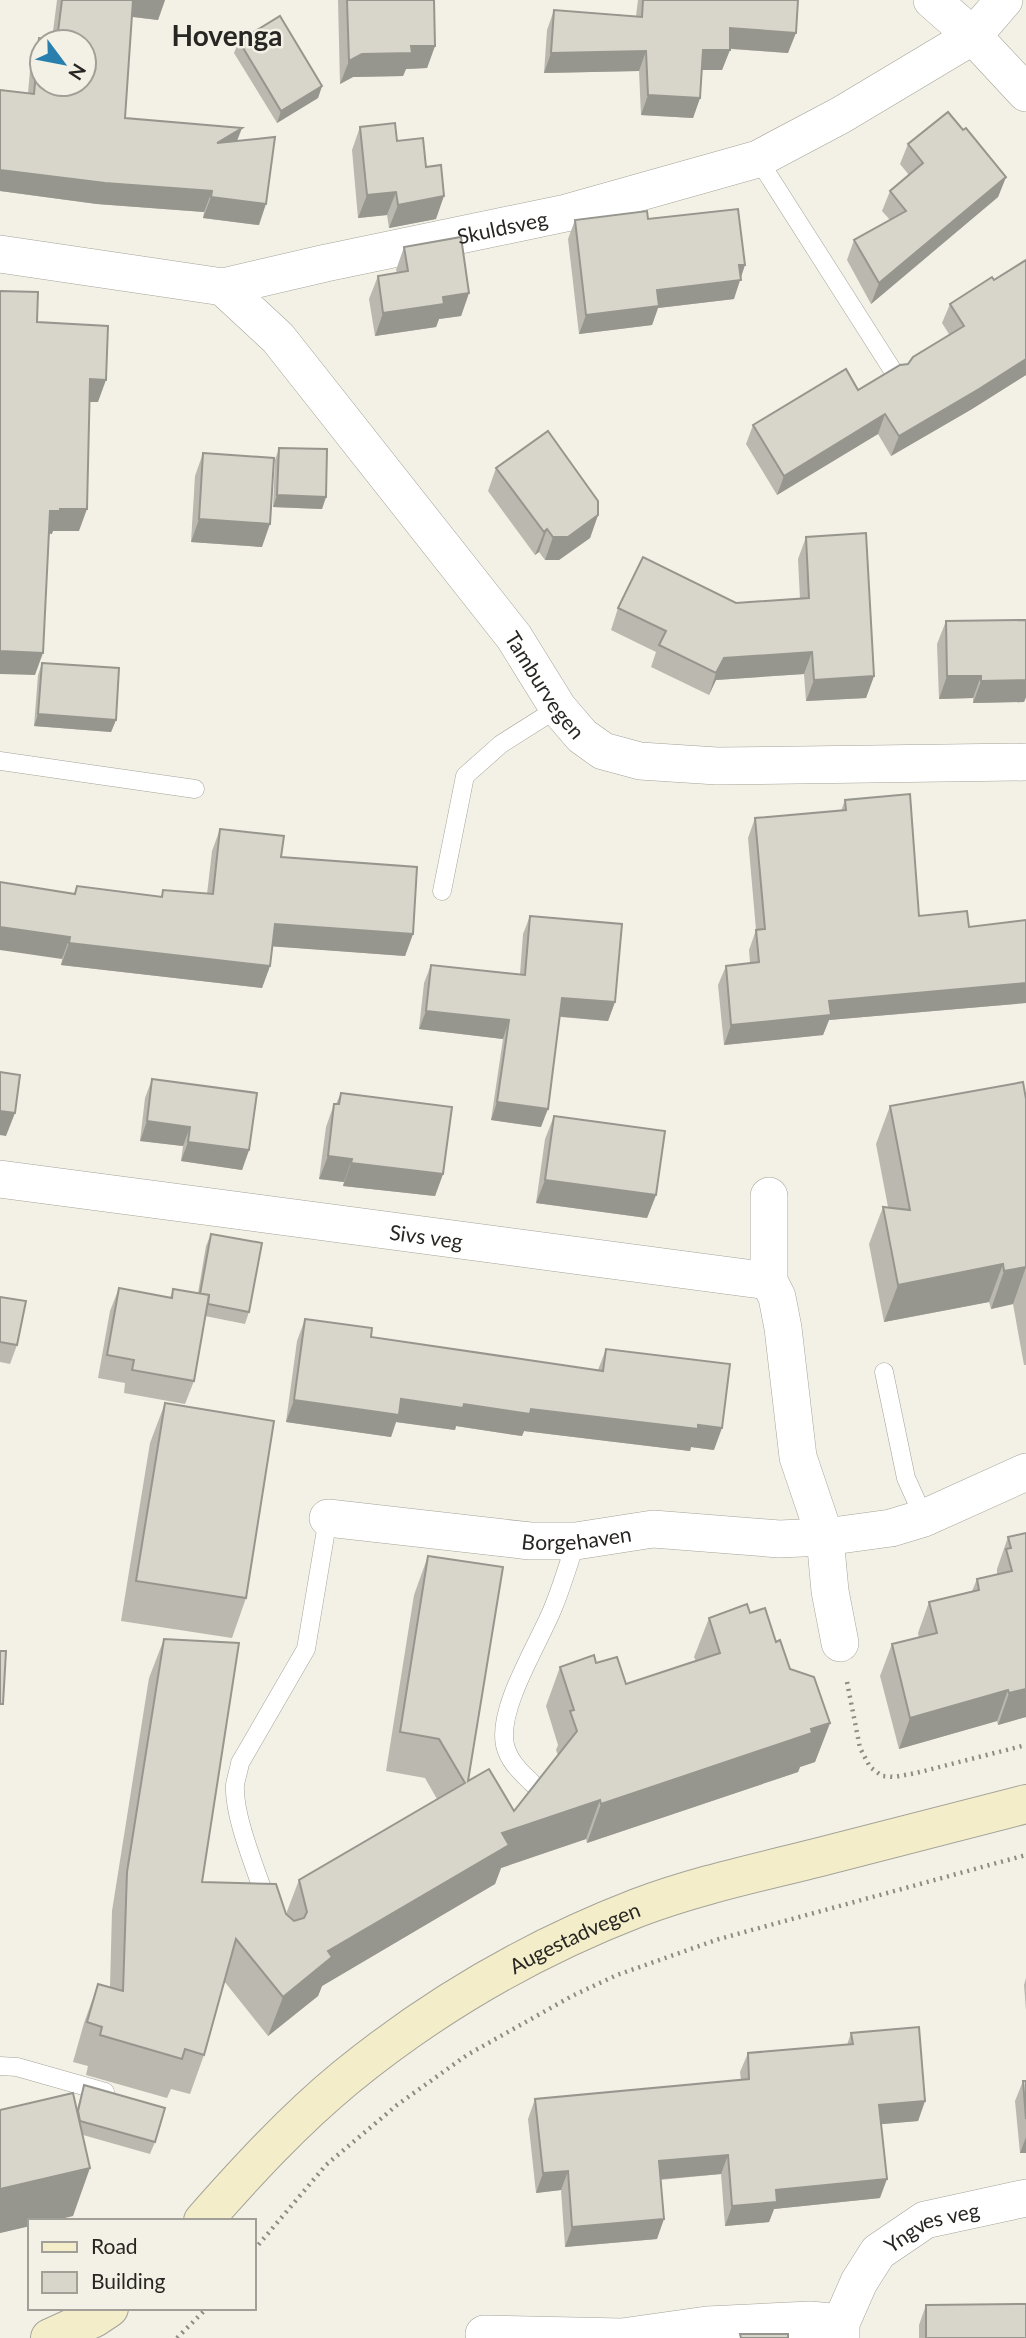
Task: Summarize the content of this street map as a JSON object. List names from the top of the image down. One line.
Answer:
{"streets":{"main road":["Augestadvegen"],"street":["Skuldsveg","Tamburvegen","Sivs veg","Borgehaven","Yngves veg"]},"crossings":[["Skuldsveg","Tamburvegen"]],"districts":["Hovenga"],"legend":["Road","Building"],"north":"bottom right"}
